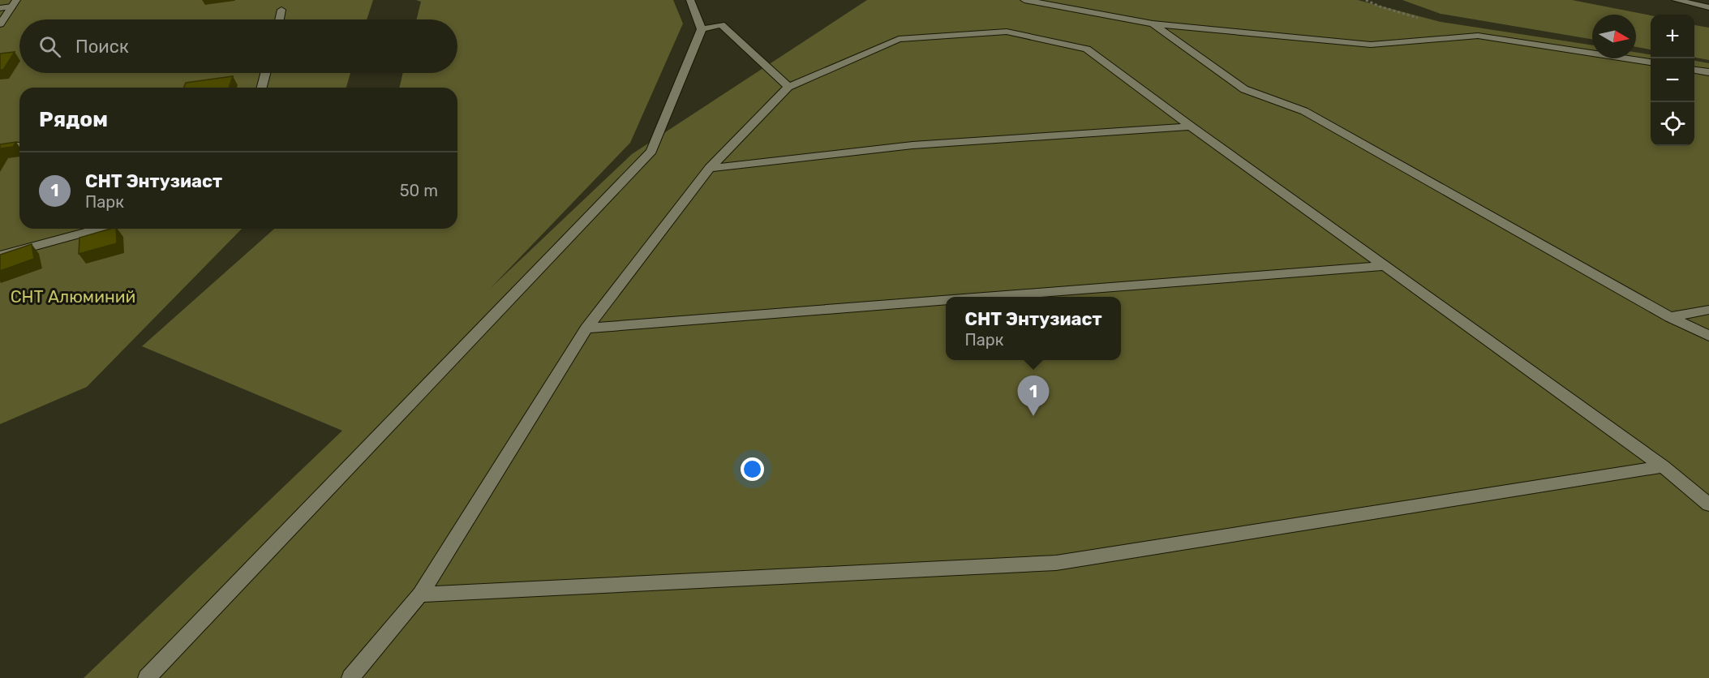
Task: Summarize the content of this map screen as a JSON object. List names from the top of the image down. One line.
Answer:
{"parks":["СНТ Алюминий"],"north":"right","page":{"map_buttons":["+","−"],"search":"Поиск","heading":"Рядом","list":[{"mark":"1","name":"СНТ Энтузиаст","note":"Парк","value":"50 m"}],"popup":["СНТ Энтузиаст","Парк"],"pins":"1"}}
